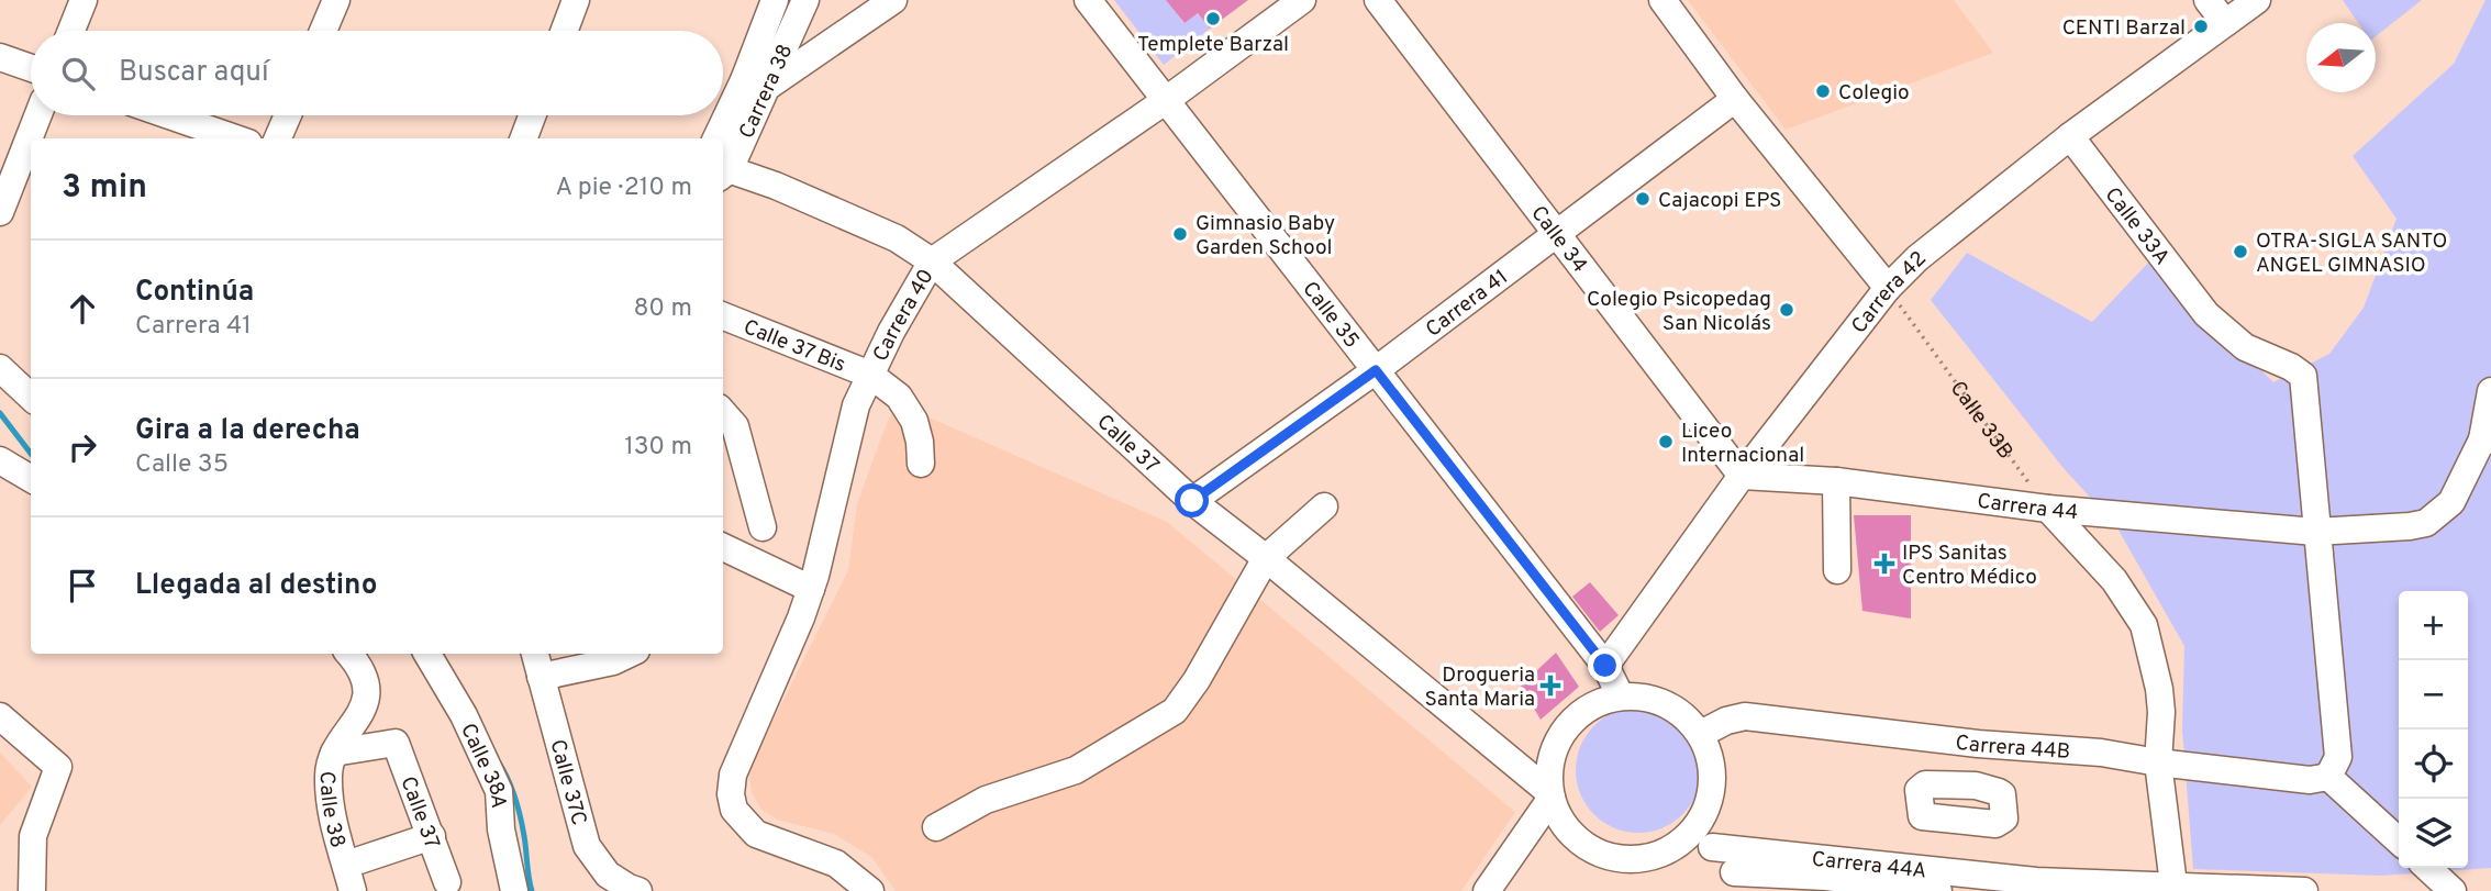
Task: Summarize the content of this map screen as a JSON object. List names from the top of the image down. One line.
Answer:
{"streets":{"street":["Carrera 38","Calle 33A","Calle 34","Carrera 42","Carrera 41","Carrera 40","Calle 35","Calle 37 Bis","Calle 37","Carrera 44","Carrera 44B","Calle 38A","Calle 37C","Calle 38","Carrera 44A"],"path":["Calle 33B"]},"crossings":[["Carrera 38","Calle 37"],["Calle 33A","Carrera 42"],["Calle 33A","Carrera 44"],["Calle 34","Carrera 42"],["Calle 34","Carrera 41"],["Calle 34","Carrera 44"],["Carrera 42","Calle 35"],["Carrera 42","Calle 33B"],["Carrera 42","Carrera 44"],["Carrera 41","Calle 35"],["Carrera 41","Calle 37"],["Carrera 40","Calle 35"],["Carrera 40","Calle 37 Bis"],["Carrera 40","Calle 37"],["Calle 35","Calle 37"],["Calle 35","Carrera 44B"],["Calle 35","Carrera 44A"],["Calle 33B","Carrera 44"],["Calle 37","Carrera 44B"],["Calle 37","Calle 38"],["Calle 37","Carrera 44A"],["Carrera 44B","Carrera 44A"]],"places":{"other":["Templete Barzal","CENTI Barzal","Colegio","Cajacopi EPS","Gimnasio Baby Garden School","OTRA-SIGLA SANTO ANGEL GIMNASIO","Colegio Psicopedag San Nicolás","Liceo Internacional"],"health":["IPS Sanitas Centro Médico","Drogueria Santa Maria"]},"north":"left","page":{"search":"Buscar aquí","heading":["3 min","A pie · 210 m"],"list":[["Continúa","Carrera 41","80 m"],["Gira a la derecha","Calle 35","130 m"],"Llegada al destino"],"map_buttons":["+","−"]}}
